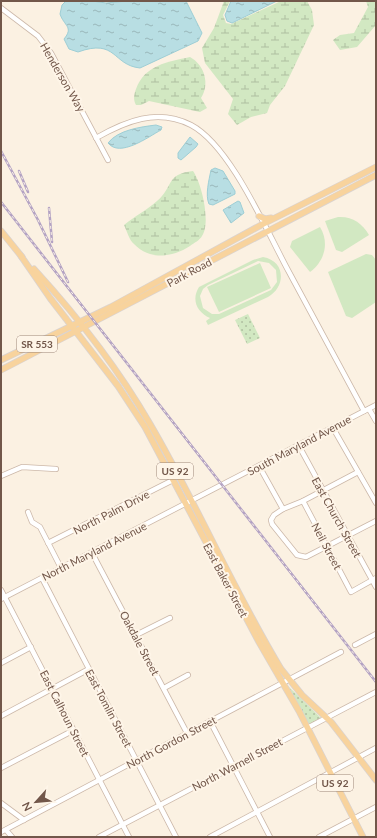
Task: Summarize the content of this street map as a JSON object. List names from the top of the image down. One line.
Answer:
{"streets":{"main road":["Park Road","SR 553","US 92","East Baker Street"],"street":["Henderson Way","South Maryland Avenue","North Palm Drive","East Church Street","Neil Street","North Maryland Avenue","Oakdale Street","East Tomlin Street","East Calhoun Street","North Gordon Street","North Warnell Street"]},"crossings":[["Park Road","US 92"],["Park Road","East Baker Street"],["South Maryland Avenue","East Church Street"],["South Maryland Avenue","North Maryland Avenue"],["South Maryland Avenue","East Baker Street"],["US 92","East Baker Street"],["US 92","North Gordon Street"],["US 92","North Warnell Street"],["North Palm Drive","East Baker Street"],["East Church Street","Neil Street"],["North Maryland Avenue","East Baker Street"],["North Maryland Avenue","Oakdale Street"],["North Maryland Avenue","East Tomlin Street"],["North Maryland Avenue","East Calhoun Street"],["East Baker Street","North Gordon Street"],["East Baker Street","North Warnell Street"],["Oakdale Street","North Gordon Street"],["East Tomlin Street","North Gordon Street"],["East Tomlin Street","North Warnell Street"],["East Calhoun Street","North Gordon Street"],["East Calhoun Street","North Warnell Street"]],"north":"bottom left"}
